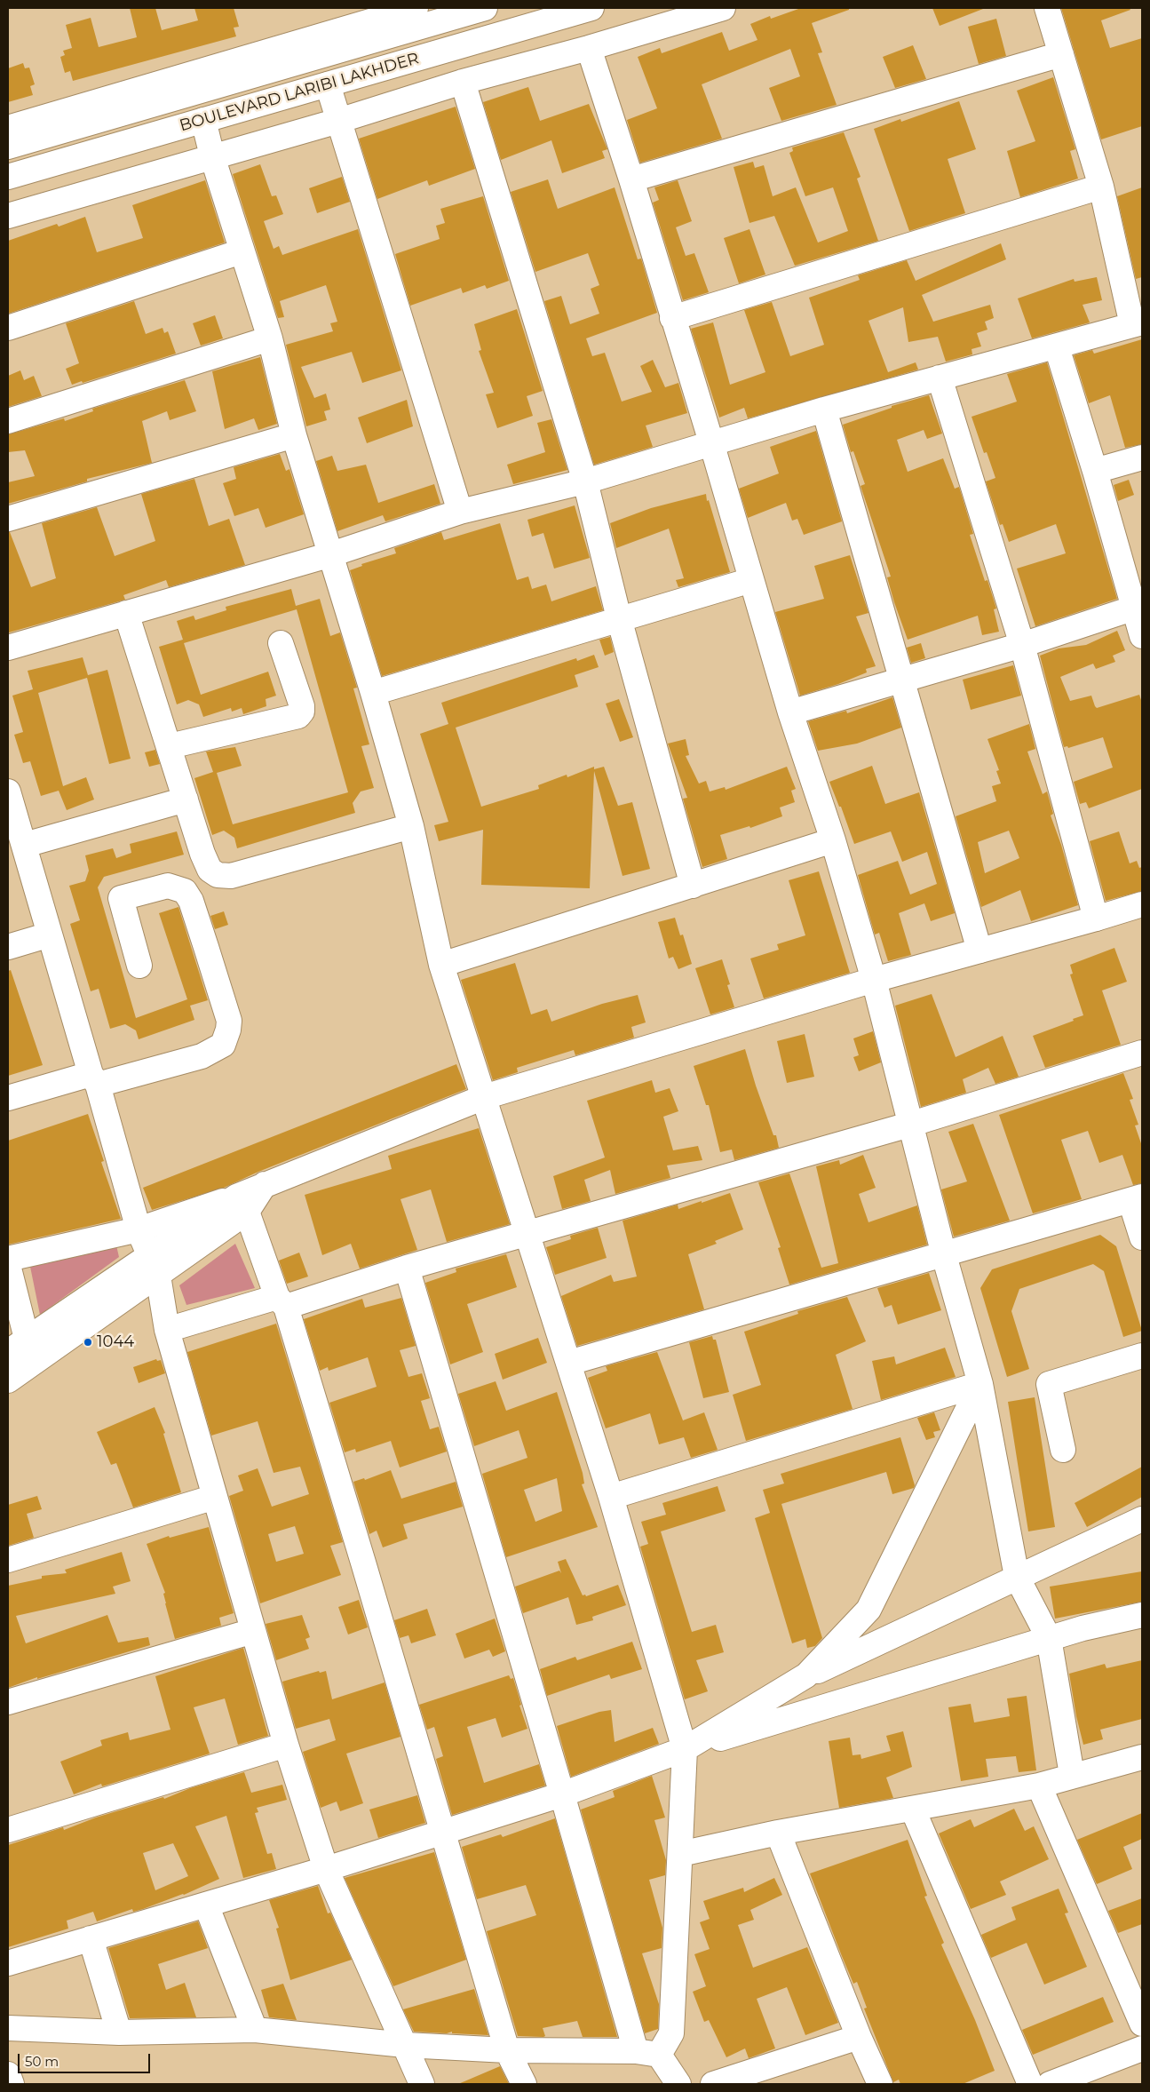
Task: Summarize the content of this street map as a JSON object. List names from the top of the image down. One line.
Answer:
{"streets":{"street":["BOULEVARD LARIBI LAKHDER"]},"places":["1044"],"scale_bar":"50 m"}
